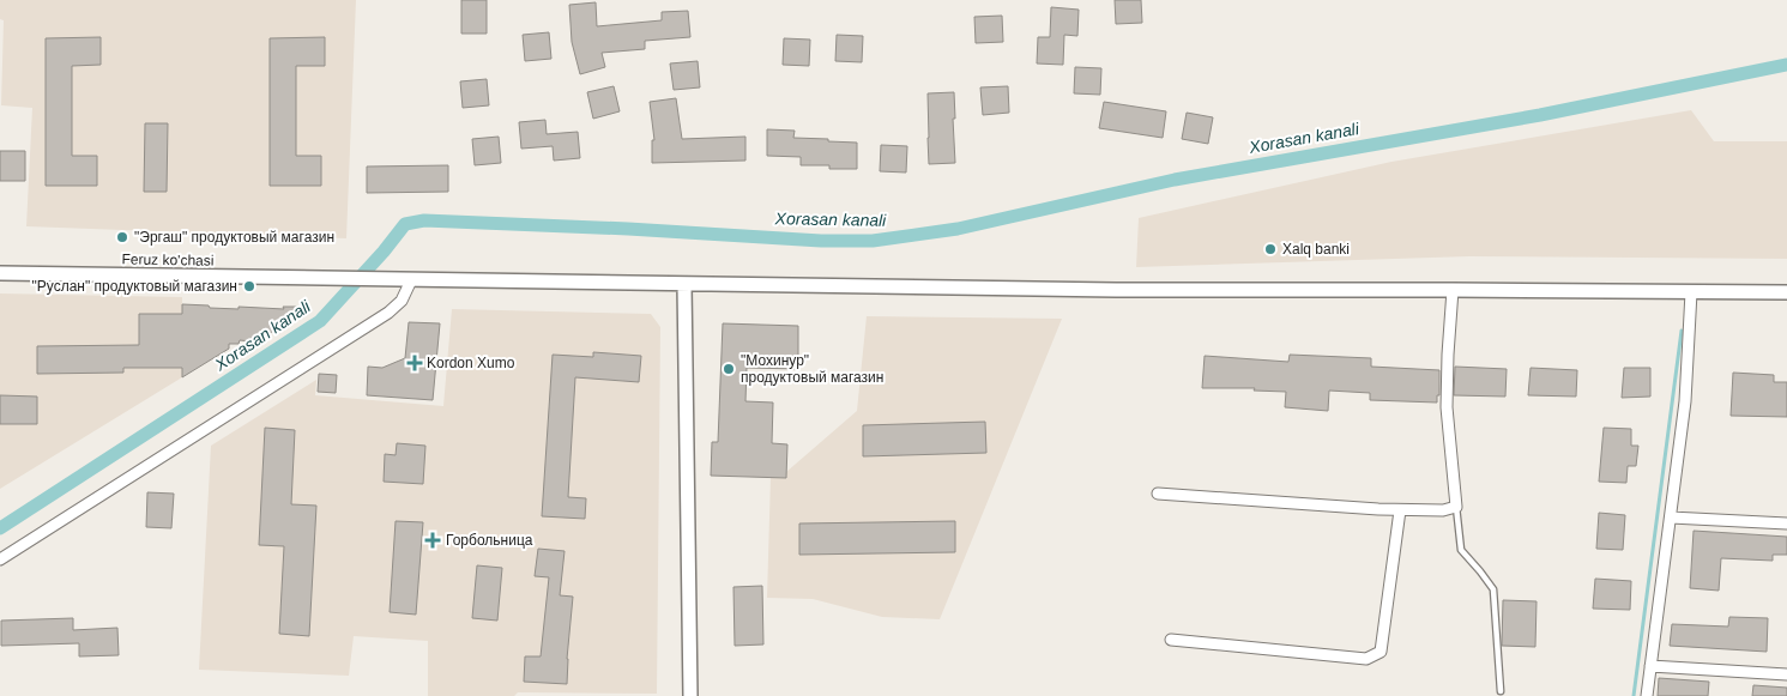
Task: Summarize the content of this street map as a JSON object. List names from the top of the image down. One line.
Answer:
{"streets":{"main road":["Feruz ko'chasi"]},"water":["Xorasan kanali"],"places":{"other":["\"Эргаш\" продуктовый магазин","Xalq banki","\"Руслан\" продуктовый магазин","\"Мохинур\" продуктовый магазин"],"health":["Kordon Xumo","Горбольница"]}}
